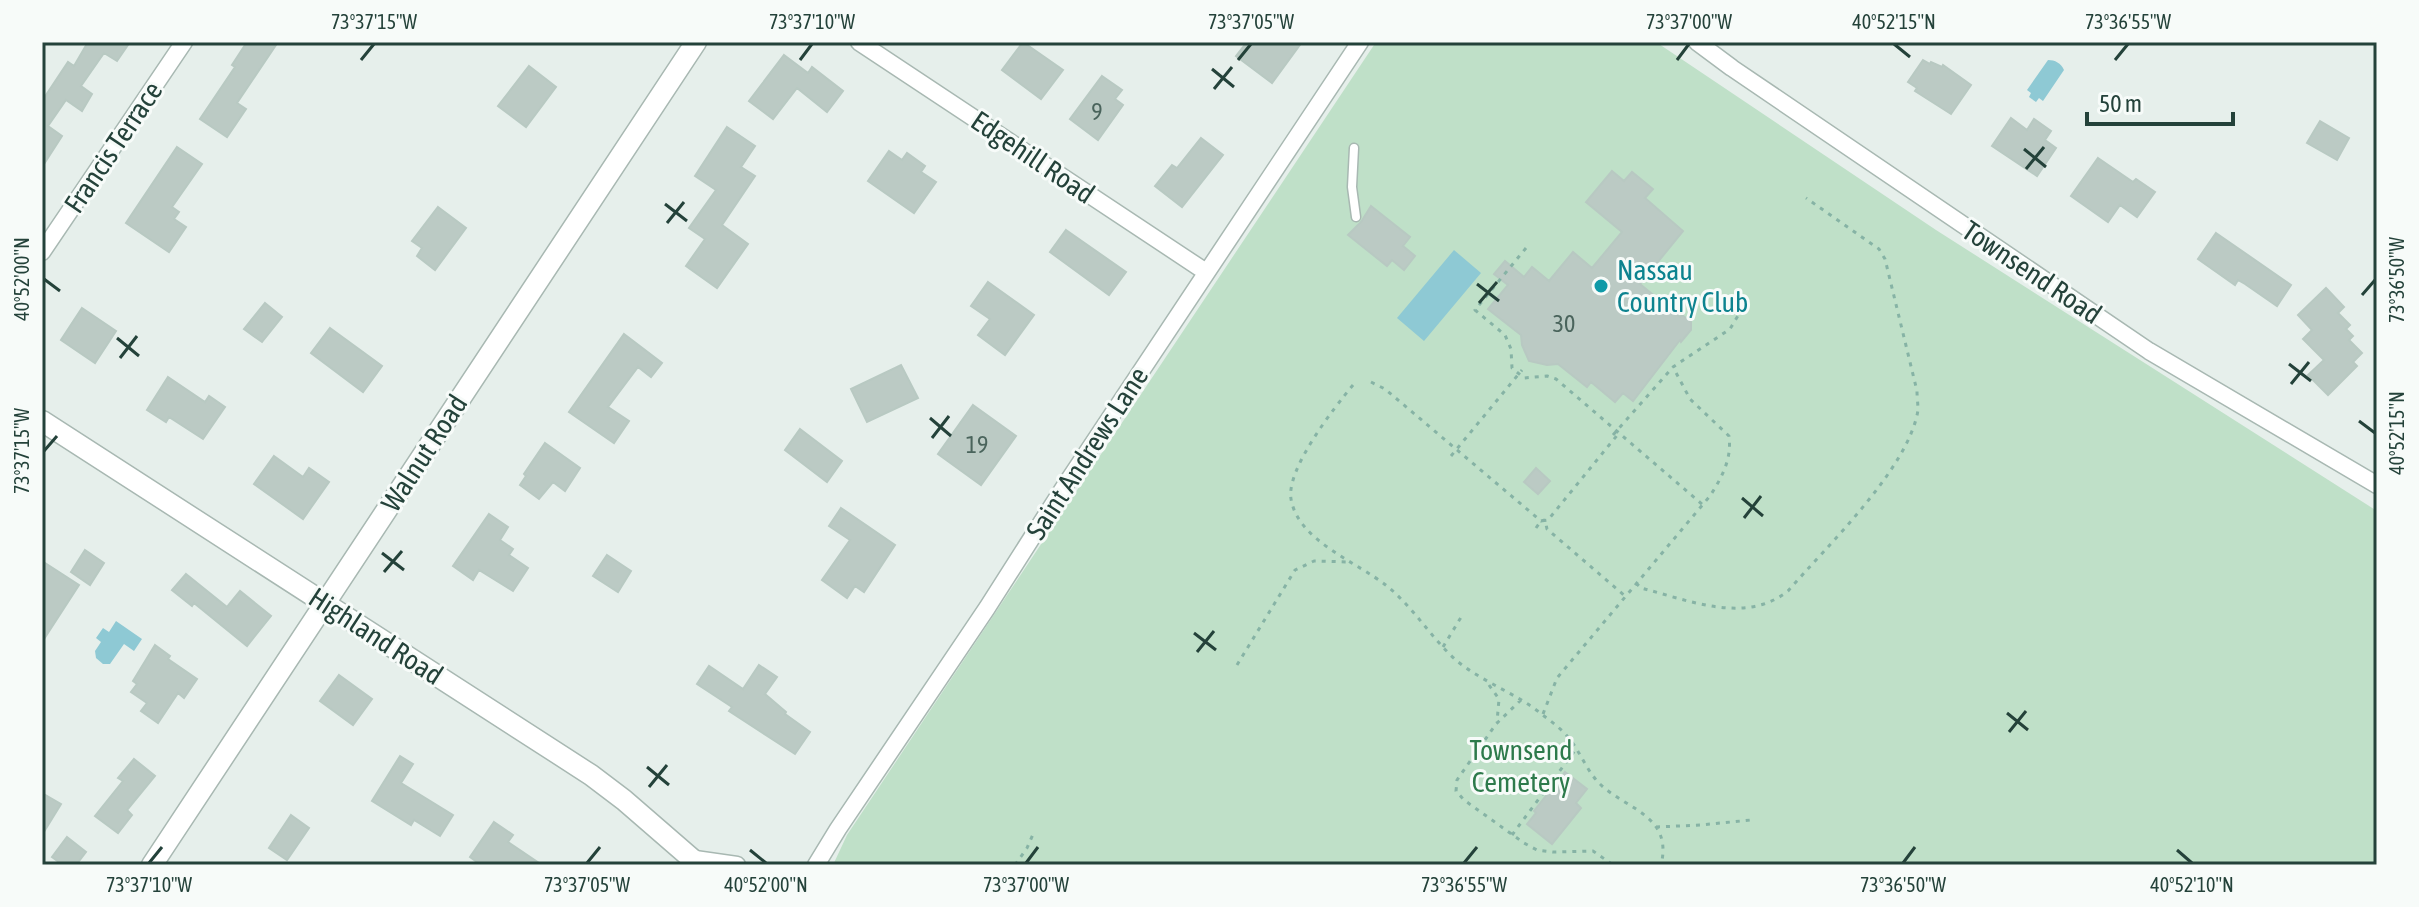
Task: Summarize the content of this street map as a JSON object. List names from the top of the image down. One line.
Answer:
{"streets":{"street":["Francis Terrace","Edgehill Road","Townsend Road","Walnut Road","Saint Andrews Lane","Highland Road"]},"crossings":[["Edgehill Road","Saint Andrews Lane"],["Walnut Road","Highland Road"]],"parks":["Townsend Cemetery"],"places":["Nassau Country Club"],"house_numbers":["9","30","19"],"scale_bar":"50 m","coordinates":["73°37'15\"W","73°37'10\"W","73°37'05\"W","73°37'00\"W","40°52'15\"N","73°36'55\"W","40°52'00\"N","73°36'50\"W","40°52'10\"N"]}
